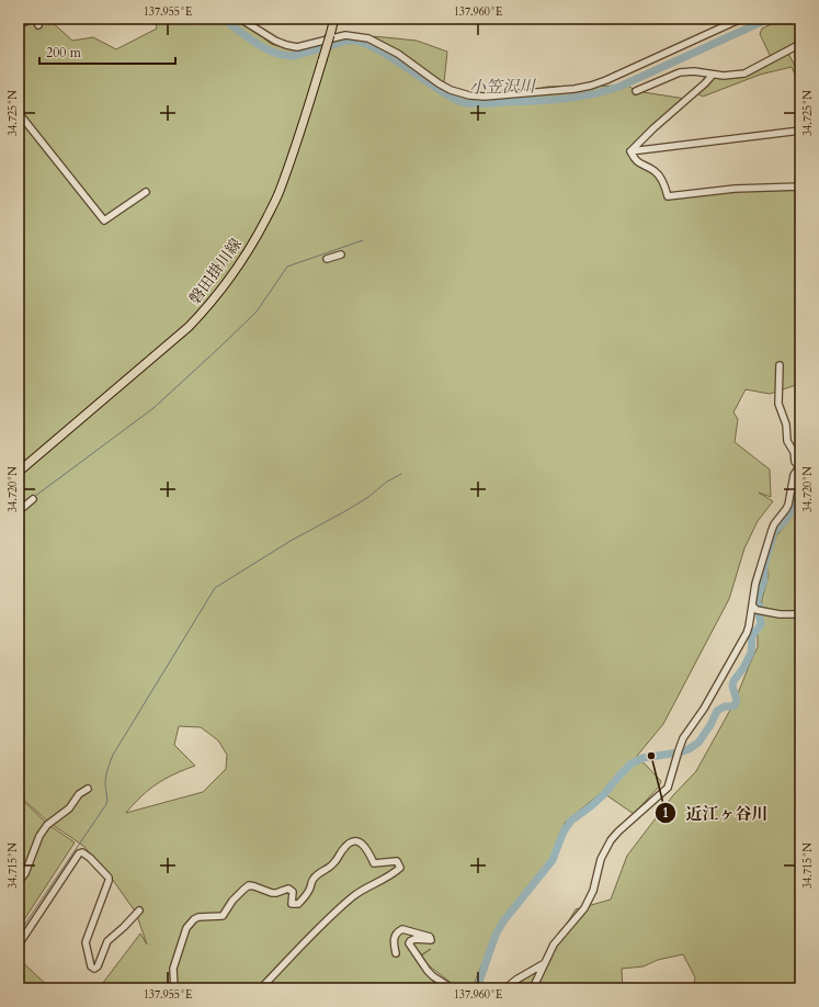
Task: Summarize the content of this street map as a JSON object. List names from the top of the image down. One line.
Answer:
{"streets":{"main road":["磐田掛川線"]},"water":["小笠沢川"],"places":["近江ヶ谷川"],"scale_bar":"200 m","coordinates":["137.955°E","137.960°E","34.725°N","34.720°N","34.715°N"]}
